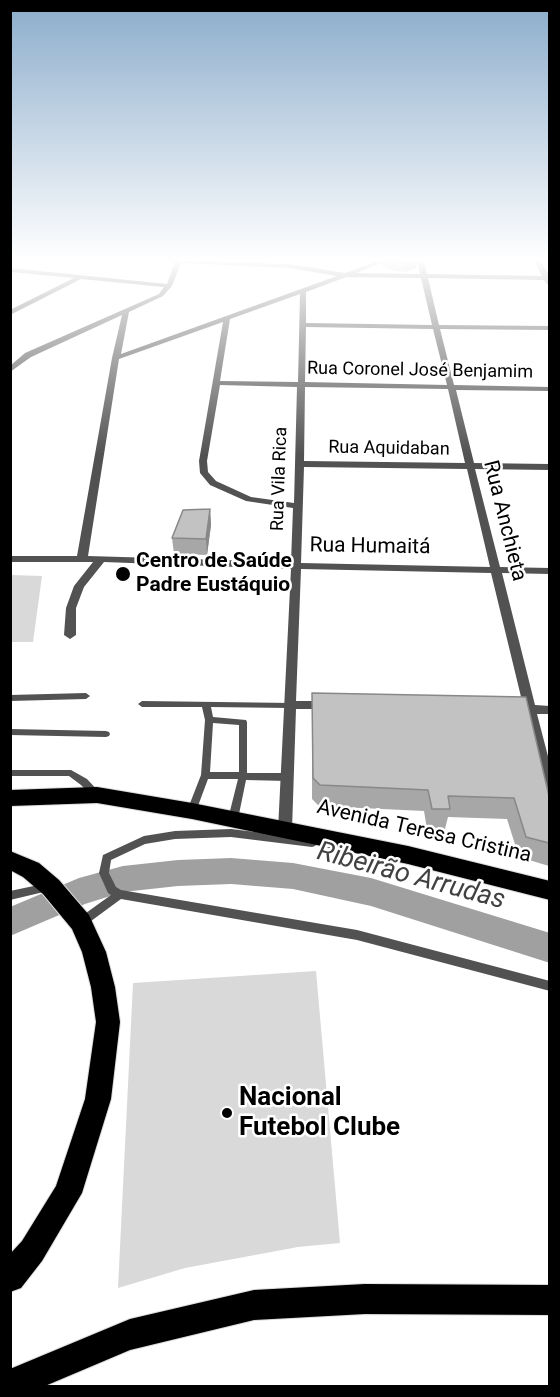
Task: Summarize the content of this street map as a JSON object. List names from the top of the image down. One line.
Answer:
{"streets":{"highway":["Avenida Teresa Cristina"],"street":["Rua Coronel José Benjamim","Rua Aquidaban","Rua Vila Rica","Rua Anchieta","Rua Humaitá"]},"crossings":[["Rua Coronel José Benjamim","Rua Vila Rica"],["Rua Coronel José Benjamim","Rua Anchieta"],["Rua Aquidaban","Rua Vila Rica"],["Rua Aquidaban","Rua Anchieta"],["Rua Vila Rica","Rua Humaitá"],["Rua Vila Rica","Avenida Teresa Cristina"],["Rua Anchieta","Rua Humaitá"]],"water":["Ribeirão Arrudas"],"places":["Centro de Saúde Padre Eustáquio","Nacional Futebol Clube"]}
